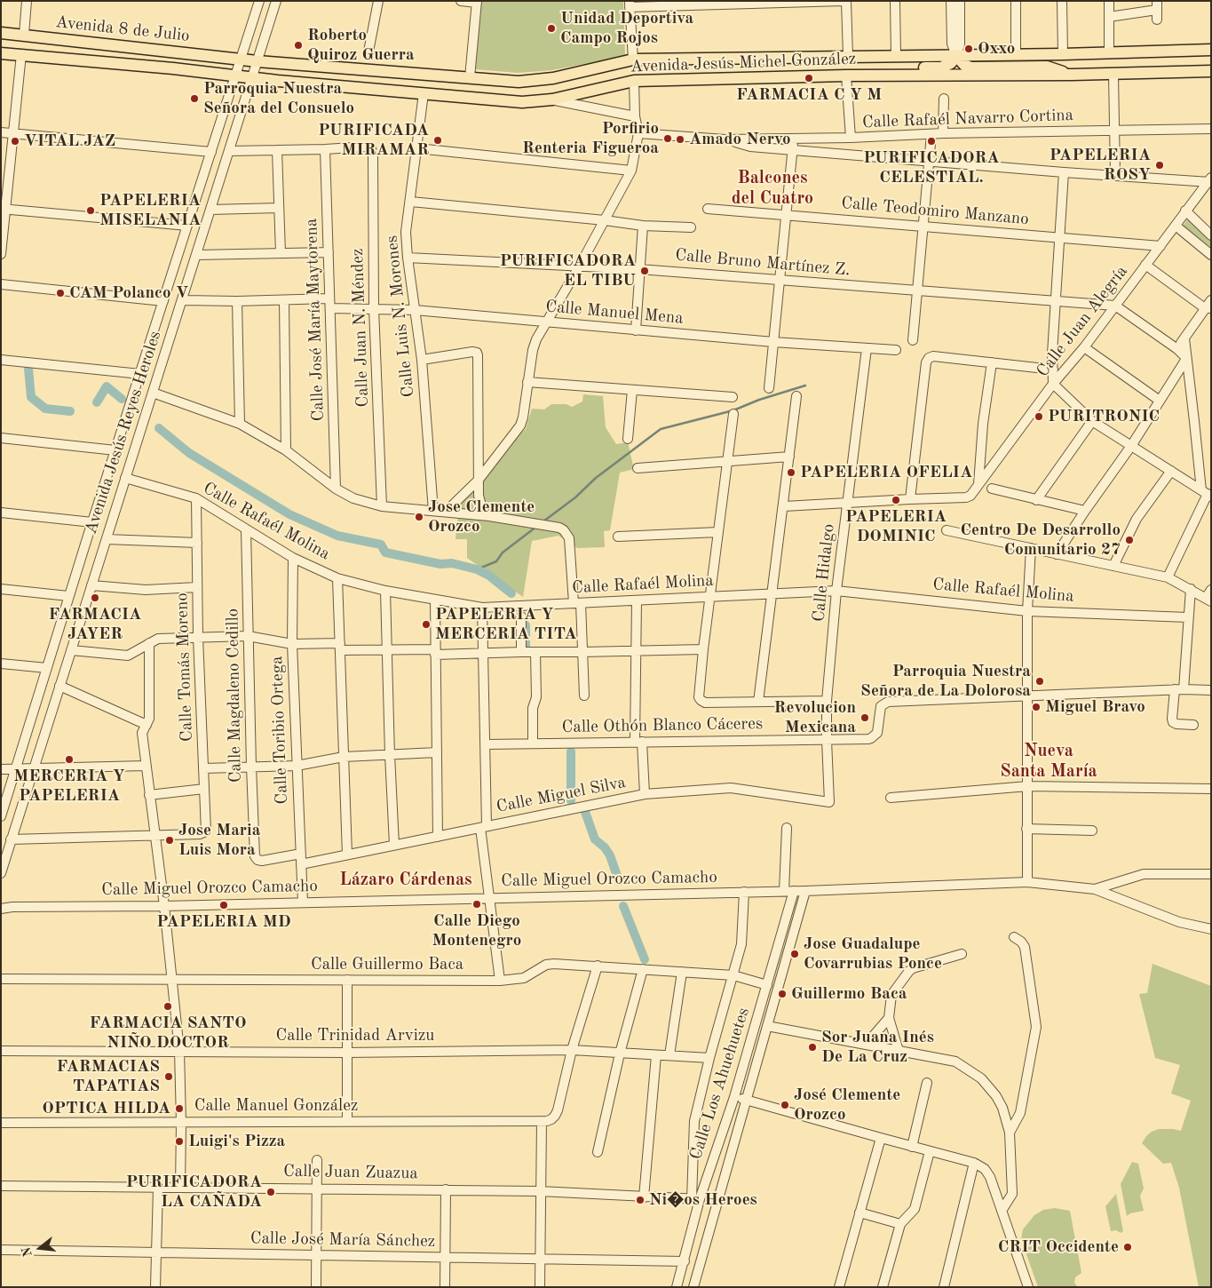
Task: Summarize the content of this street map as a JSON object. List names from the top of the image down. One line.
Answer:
{"streets":{"main road":["Avenida 8 de Julio","Avenida Jesús Michel González"],"street":["Calle Rafaél Navarro Cortina","Calle Teodomiro Manzano","Calle Bruno Martínez Z.","Calle Manuel Mena","Calle Luis N. Morones","Calle José María Maytorena","Calle Juan Alegría","Calle Juan N. Méndez","Avenida Jesús Reyes Heroles","Calle Rafaél Molina","Calle Hidalgo","Calle Tomás Moreno","Calle Magdaleno Cedillo","Calle Othón Blanco Cáceres","Calle Toribio Ortega","Calle Miguel Silva","Calle Miguel Orozco Camacho","Calle Guillermo Baca","Calle Trinidad Arvizu","Calle Los Ahuehuetes","Calle Manuel González","Calle Juan Zuazua","Calle José María Sánchez"]},"crossings":[["Avenida 8 de Julio","Avenida Jesús Michel González"],["Avenida 8 de Julio","Avenida Jesús Reyes Heroles"],["Avenida Jesús Michel González","Calle Luis N. Morones"],["Avenida Jesús Michel González","Avenida Jesús Reyes Heroles"],["Calle Rafaél Navarro Cortina","Calle Juan Alegría"],["Calle Teodomiro Manzano","Calle Juan Alegría"],["Calle Bruno Martínez Z.","Calle Luis N. Morones"],["Calle Bruno Martínez Z.","Calle Juan Alegría"],["Calle Manuel Mena","Calle Luis N. Morones"],["Calle Manuel Mena","Calle José María Maytorena"],["Calle Manuel Mena","Calle Juan N. Méndez"],["Calle Manuel Mena","Avenida Jesús Reyes Heroles"],["Calle Manuel Mena","Calle Hidalgo"],["Calle José María Maytorena","Calle Juan N. Méndez"],["Calle Juan Alegría","Calle Hidalgo"],["Avenida Jesús Reyes Heroles","Calle Rafaél Molina"],["Calle Rafaél Molina","Calle Hidalgo"],["Calle Rafaél Molina","Calle Tomás Moreno"],["Calle Rafaél Molina","Calle Magdaleno Cedillo"],["Calle Rafaél Molina","Calle Toribio Ortega"],["Calle Hidalgo","Calle Othón Blanco Cáceres"],["Calle Hidalgo","Calle Miguel Silva"],["Calle Magdaleno Cedillo","Calle Toribio Ortega"],["Calle Toribio Ortega","Calle Miguel Silva"],["Calle Toribio Ortega","Calle Miguel Orozco Camacho"],["Calle Miguel Orozco Camacho","Calle Los Ahuehuetes"],["Calle Guillermo Baca","Calle Los Ahuehuetes"],["Calle Trinidad Arvizu","Calle Manuel González"],["Calle Los Ahuehuetes","Calle Juan Zuazua"],["Calle Los Ahuehuetes","Calle José María Sánchez"]],"districts":["Balcones del Cuatro","Nueva Santa María","Lázaro Cárdenas"],"places":["Unidad Deportiva Campo Rojos","Roberto Quiroz Guerra","Oxxo","FARMACIA C Y M","Parroquia Nuestra Señora del Consuelo","Porfirio Renteria Figueroa","Amado Nervo","PURIFICADA MIRAMAR","VITAL JAZ","PURIFICADORA CELESTIAL.","PAPELERIA ROSY","PAPELERIA MISELANIA","PURIFICADORA EL TIBU","CAM Polanco V","PURITRONIC","PAPELERIA OFELIA","PAPELERIA DOMINIC","Jose Clemente Orozco","Centro De Desarrollo Comunitario 27","FARMACIA JAYER","PAPELERIA Y MERCERIA TITA","Parroquia Nuestra Señora de La Dolorosa","Miguel Bravo","Revolucion Mexicana","MERCERIA Y PAPELERIA","Jose Maria Luis Mora","Calle Diego Montenegro","PAPELERIA MD","Jose Guadalupe Covarrubias Ponce","Guillermo Baca","FARMACIA SANTO NIÑO DOCTOR","Sor Juana Inés De La Cruz","FARMACIAS TAPATIAS","José Clemente Orozco","OPTICA HILDA","Luigi's Pizza","PURIFICADORA LA CAÑADA","Ni�os Heroes","CRIT Occidente"],"north":"left"}
